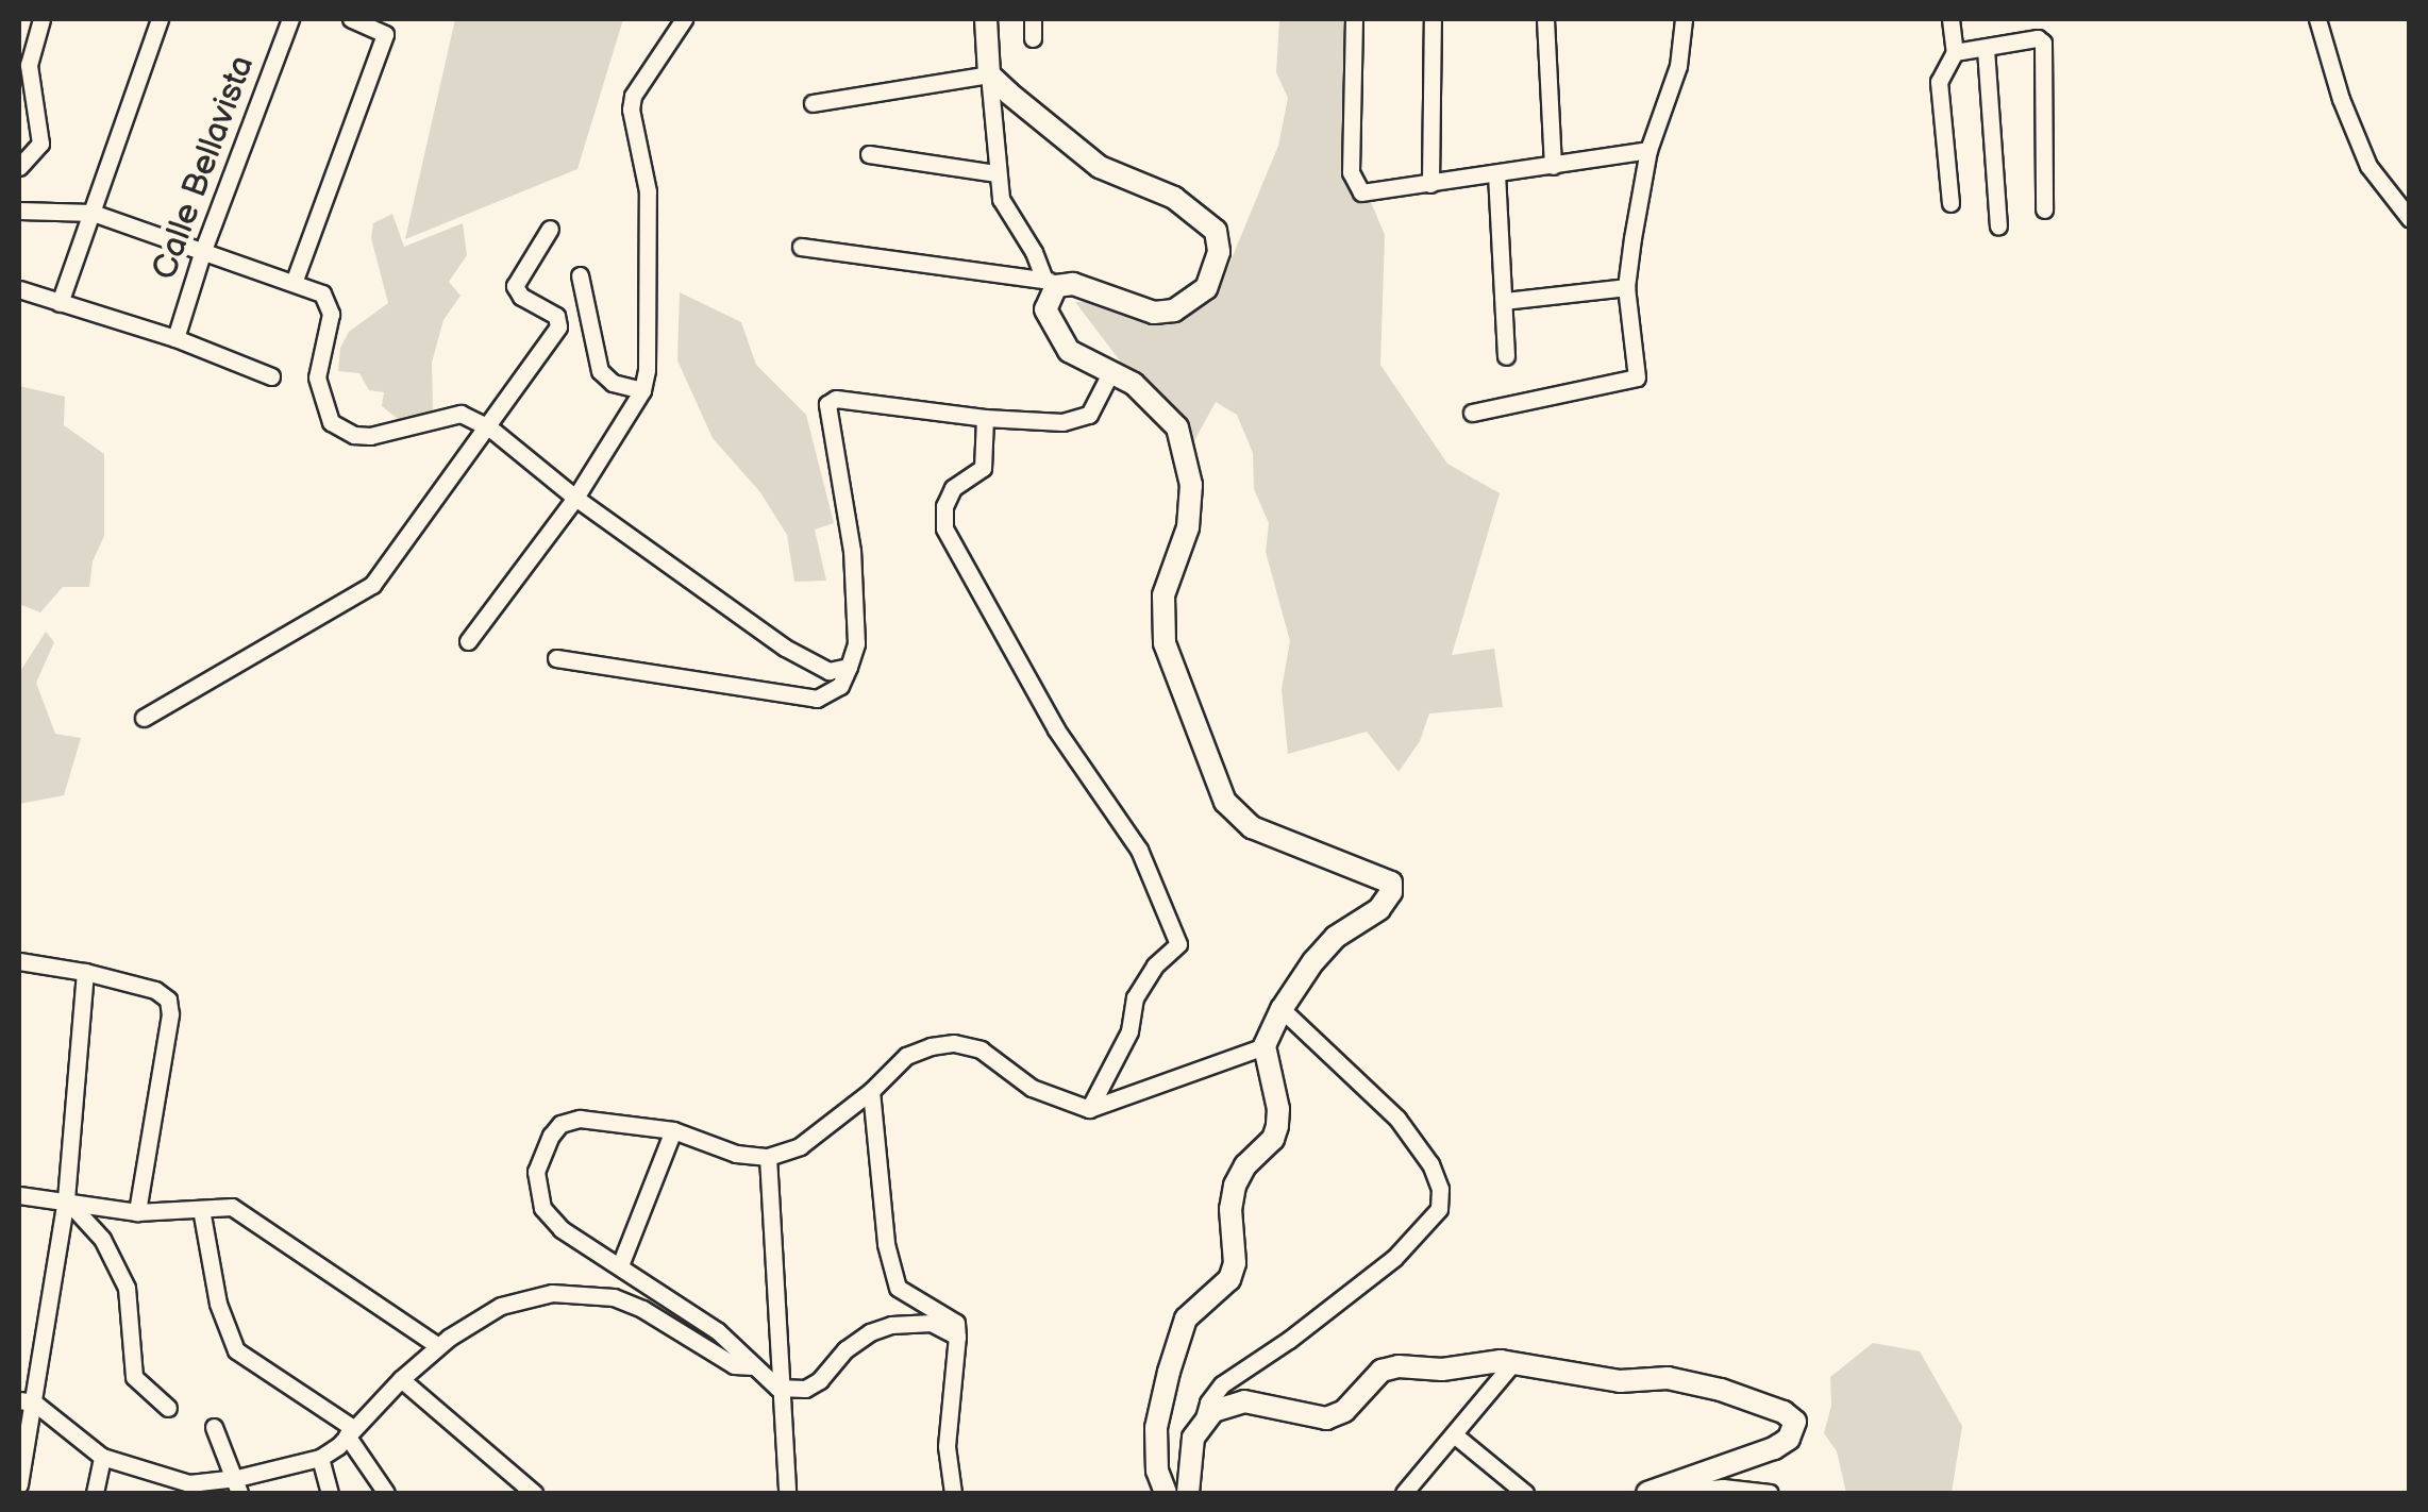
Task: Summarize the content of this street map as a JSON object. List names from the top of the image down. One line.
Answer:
{"streets":{"street":["Calle Bellavista"]}}
